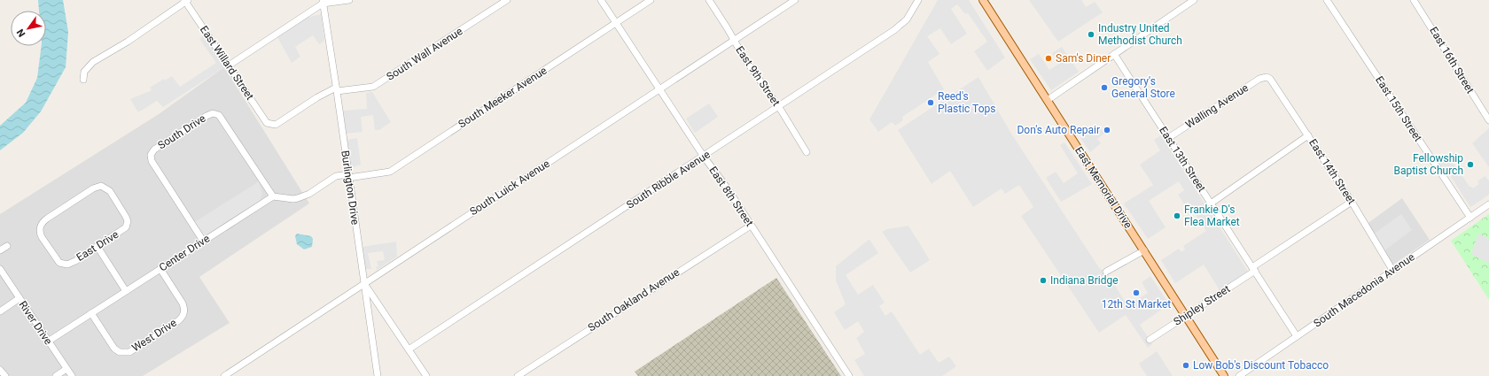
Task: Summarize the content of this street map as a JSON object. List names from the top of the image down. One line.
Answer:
{"streets":{"main road":["East Memorial Drive"],"street":["South Wall Avenue","East 16th Street","East Willard Street","East 9th Street","South Meeker Avenue","Walling Avenue","East 15th Street","South Drive","East 13th Street","East 14th Street","South Ribble Avenue","Burlington Drive","South Luick Avenue","East 8th Street","East Drive","Center Drive","South Macedonia Avenue","South Oakland Avenue","Shipley Street","River Drive","West Drive"]},"crossings":[["South Wall Avenue","East Willard Street"],["South Wall Avenue","Burlington Drive"],["East 9th Street","South Ribble Avenue"],["East 9th Street","South Luick Avenue"],["South Meeker Avenue","South Drive"],["South Meeker Avenue","Burlington Drive"],["South Meeker Avenue","East 8th Street"],["South Meeker Avenue","Center Drive"],["Walling Avenue","East 13th Street"],["Walling Avenue","East 14th Street"],["East 15th Street","South Macedonia Avenue"],["South Drive","Center Drive"],["East 13th Street","South Macedonia Avenue"],["East 13th Street","Shipley Street"],["East 14th Street","South Macedonia Avenue"],["East 14th Street","Shipley Street"],["South Ribble Avenue","East 8th Street"],["Burlington Drive","South Luick Avenue"],["South Luick Avenue","East 8th Street"],["East Memorial Drive","Shipley Street"],["East 8th Street","South Oakland Avenue"],["Center Drive","River Drive"],["Center Drive","West Drive"]],"places":["Industry United Methodist Church","Sam's Diner","Gregory's General Store","Reed's Plastic Tops","Don's Auto Repair","Fellowship Baptist Church","Frankie D's Flea Market","Indiana Bridge","12th St Market","Low Bob's Discount Tobacco"],"north":"bottom left"}
